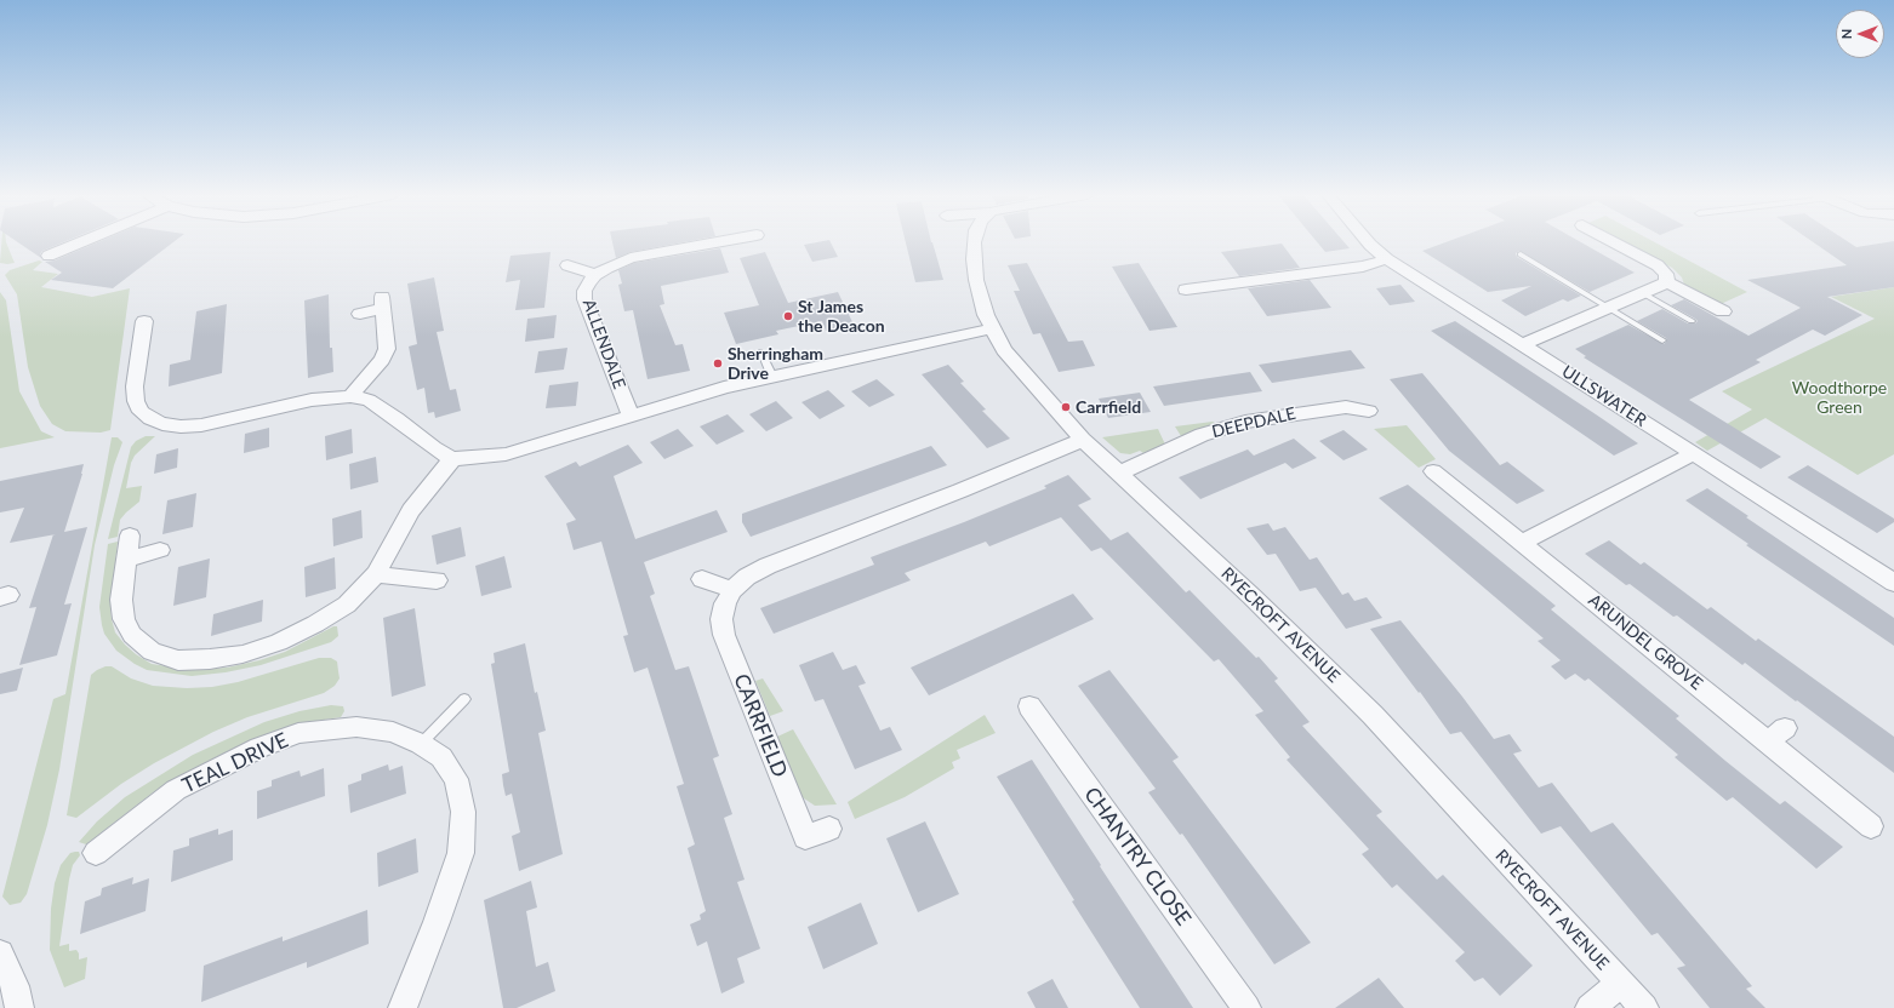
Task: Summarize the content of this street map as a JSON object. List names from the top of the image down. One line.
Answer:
{"streets":{"street":["ALLENDALE","ULLSWATER","DEEPDALE","RYECROFT AVENUE","ARUNDEL GROVE","CARRFIELD","TEAL DRIVE","CHANTRY CLOSE"]},"crossings":[["DEEPDALE","RYECROFT AVENUE"],["RYECROFT AVENUE","CARRFIELD"]],"parks":["Woodthorpe Green"],"places":["St James the Deacon","Sherringham Drive","Carrfield"],"north":"left"}
